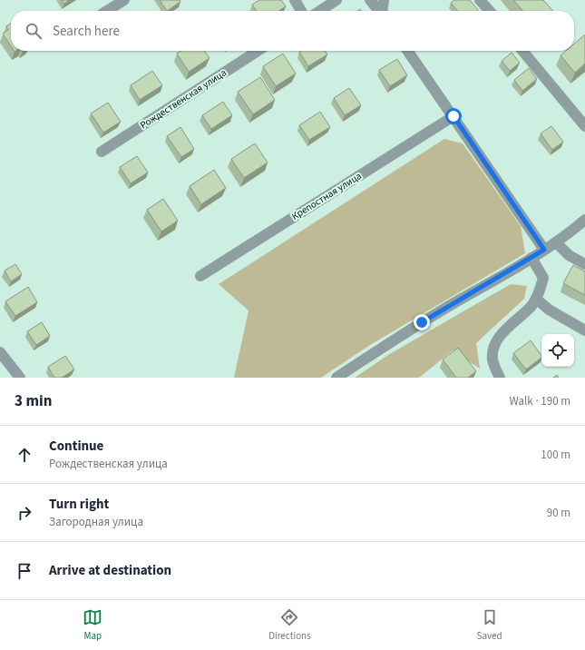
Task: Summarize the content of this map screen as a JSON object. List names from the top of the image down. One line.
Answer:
{"streets":{"street":["Рождественская улица","Крепостная улица"]},"page":{"search":"Search here","heading":["3 min","Walk · 190 m"],"list":[["Continue","Рождественская улица","100 m"],["Turn right","Загородная улица","90 m"],"Arrive at destination"],"nav":["Map","Directions","Saved"]}}
